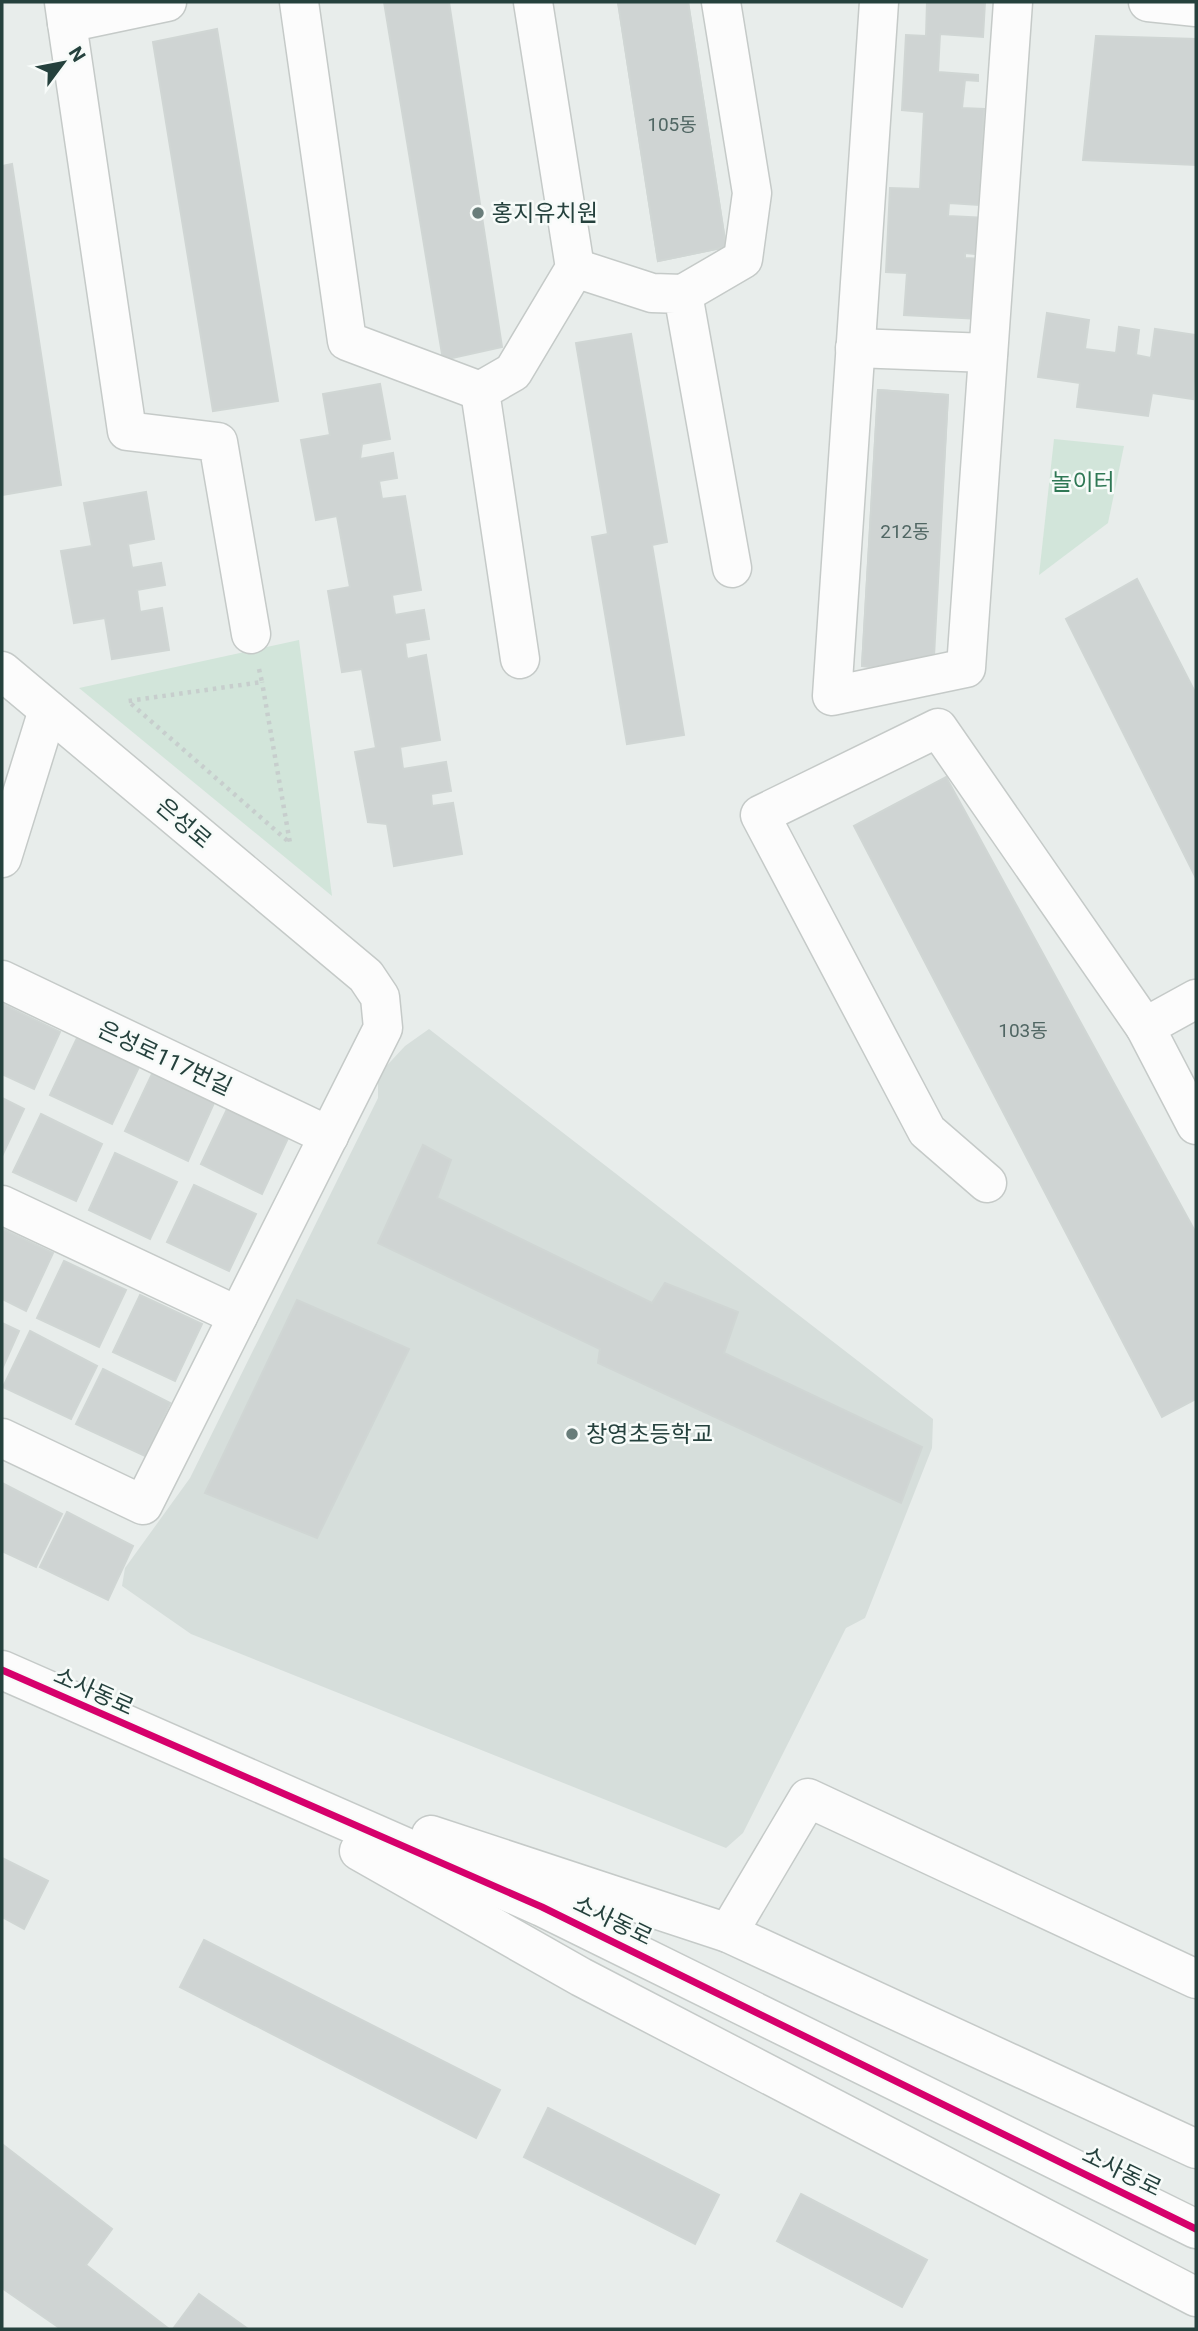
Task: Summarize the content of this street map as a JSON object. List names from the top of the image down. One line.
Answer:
{"streets":{"street":["은성로","은성로117번길","소사동로"]},"parks":["놀이터"],"places":["홍지유치원","창영초등학교"],"house_numbers":["105동","212동","103동"],"north":"top right"}
